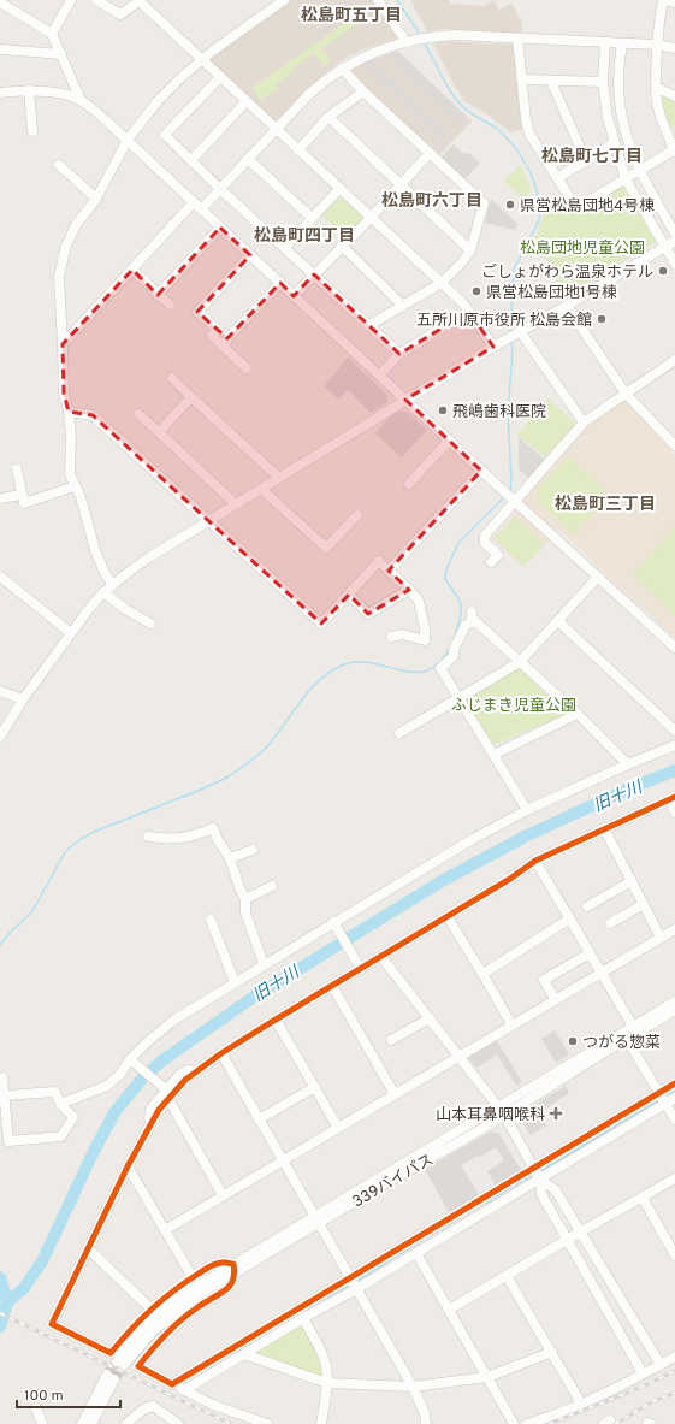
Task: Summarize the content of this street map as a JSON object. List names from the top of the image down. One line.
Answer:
{"streets":{"street":["339バイパス"]},"districts":["松島町五丁目","松島町七丁目","松島町六丁目","松島町四丁目","松島町三丁目"],"water":["旧十川"],"parks":["松島団地児童公園","ふじまき児童公園"],"places":{"other":["県営松島団地4号棟","ごしょがわら温泉ホテル","県営松島団地1号棟","五所川原市役所 松島会館","飛嶋歯科医院","つがる惣菜"],"health":["山本耳鼻咽喉科"]},"scale_bar":"100 m"}
